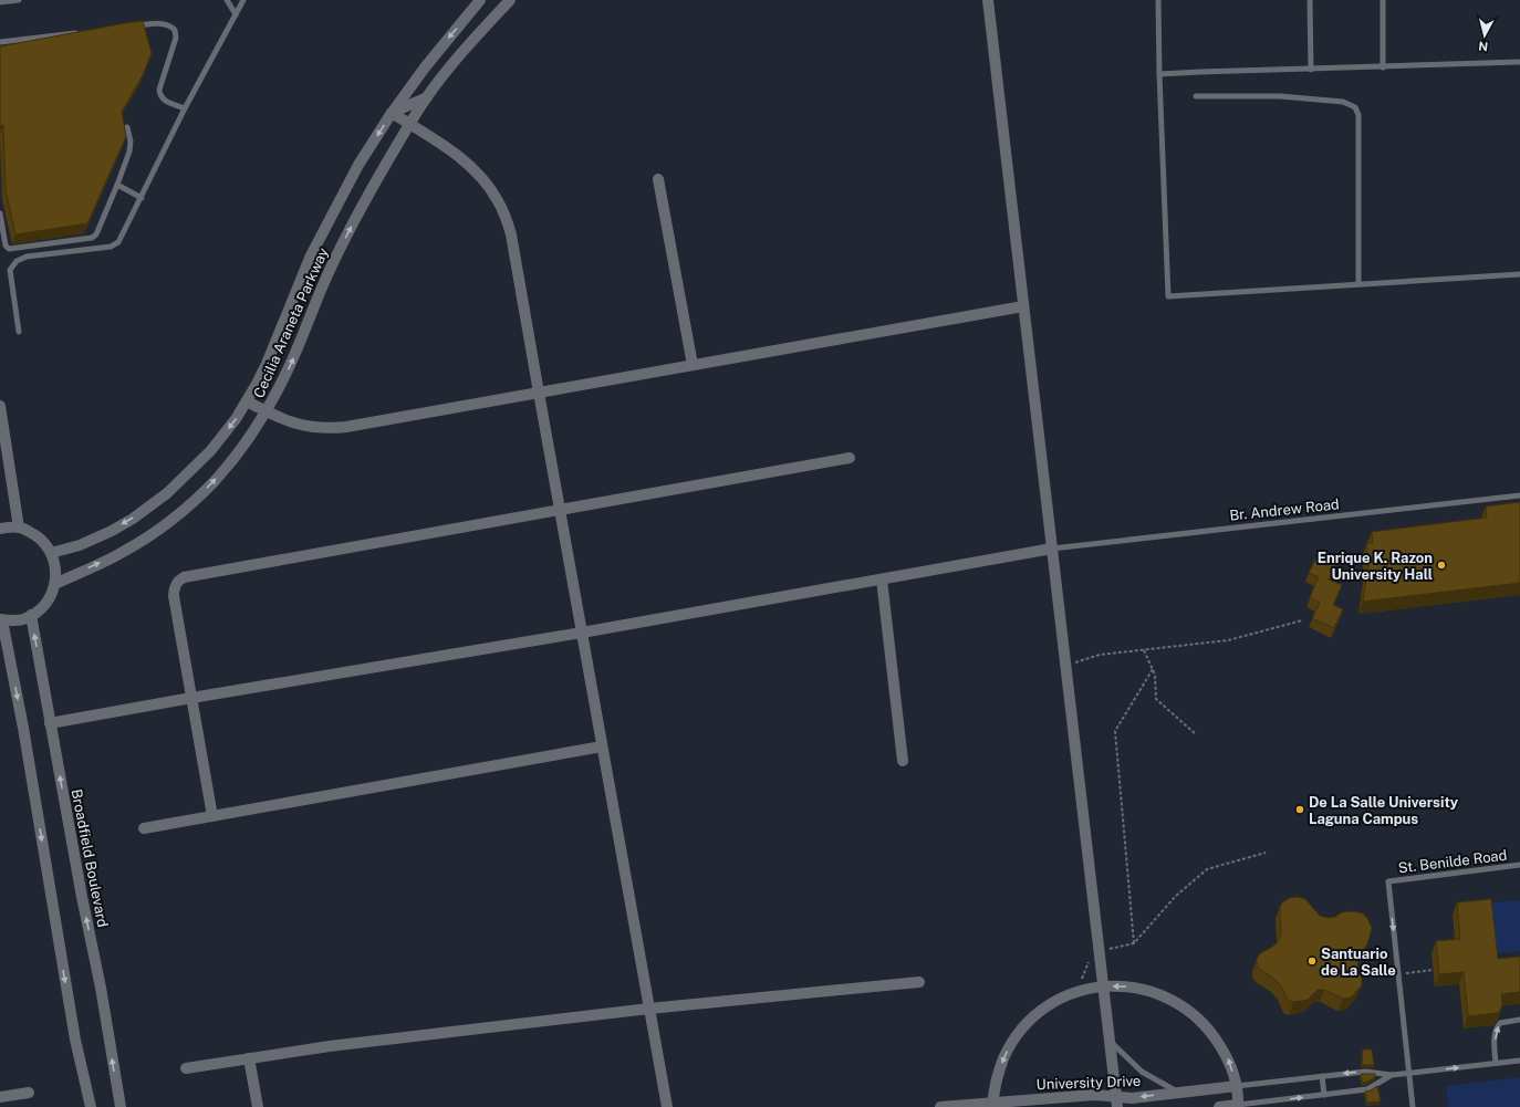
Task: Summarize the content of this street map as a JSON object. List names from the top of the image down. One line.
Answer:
{"streets":{"street":["Cecilia Araneta Parkway","Broadfield Boulevard","University Drive"],"lane":["Br. Andrew Road","St. Benilde Road"]},"places":["Enrique K. Razon University Hall","De La Salle University Laguna Campus","Santuario de La Salle"],"north":"bottom"}
